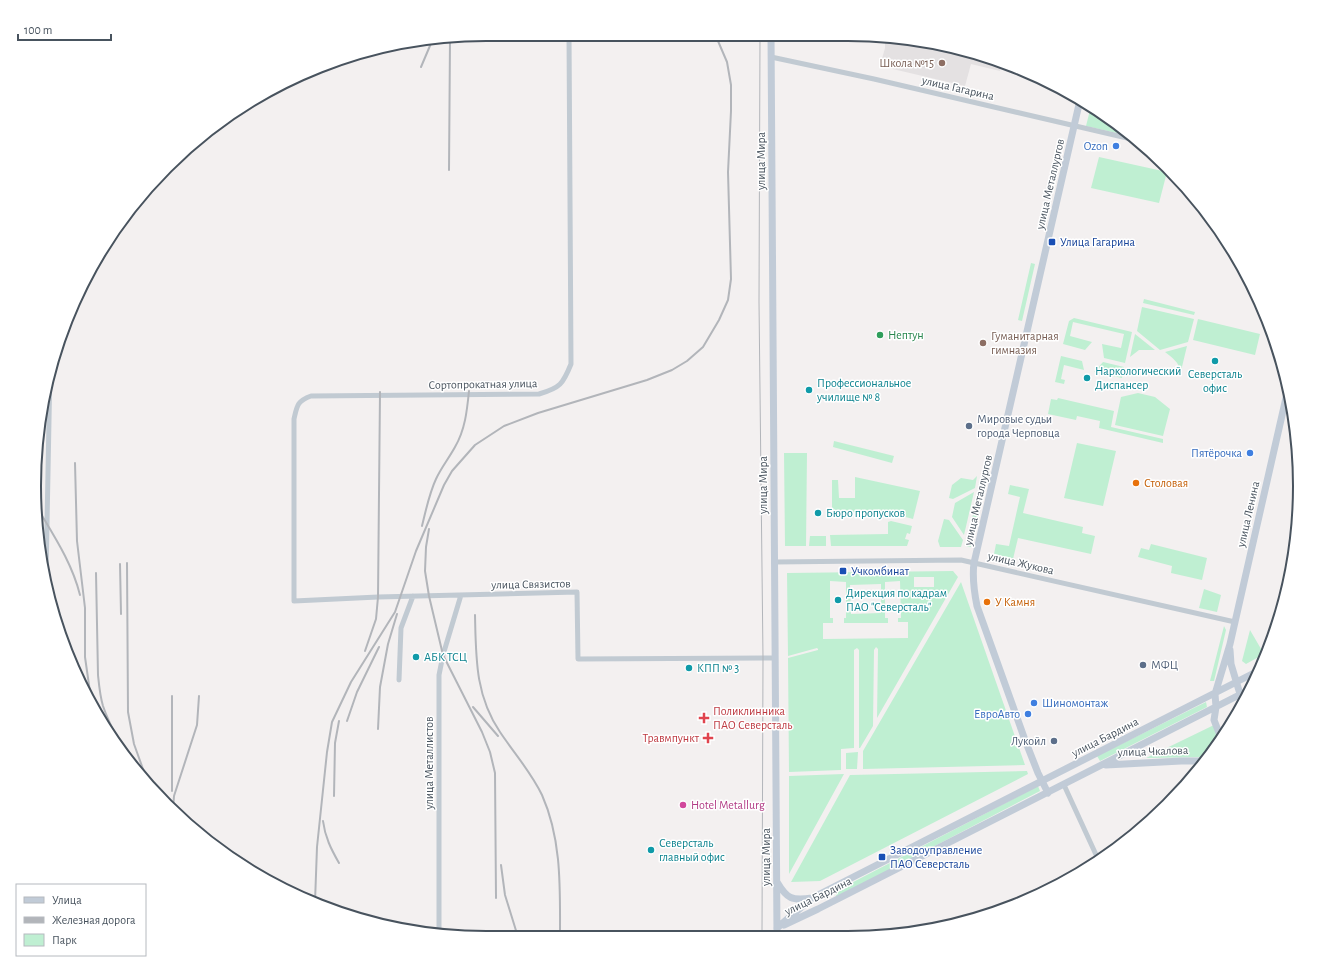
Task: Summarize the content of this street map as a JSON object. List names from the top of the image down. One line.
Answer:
{"streets":{"main road":["улица Мира","улица Металлургов","улица Ленина","улица Бардина","улица Чкалова"],"street":["улица Гагарина","Сортопрокатная улица","улица Жукова","улица Связистов","улица Металлистов"]},"crossings":[["улица Гагарина","улица Мира"],["улица Гагарина","улица Металлургов"],["улица Мира","улица Жукова"],["улица Мира","улица Связистов"],["улица Металлургов","улица Жукова"],["улица Металлургов","улица Бардина"],["Сортопрокатная улица","улица Связистов"],["улица Ленина","улица Жукова"],["улица Ленина","улица Бардина"],["улица Связистов","улица Металлистов"],["улица Бардина","улица Чкалова"]],"places":{"other":["Школа №15","Ozon","Нептун","Гуманитарная гимназия","Северсталь офис","Наркологический Диспансер","Профессиональное училище № 8","Мировые судьи города Черповца","Пятёрочка","Столовая","Бюро пропусков","Дирекция по кадрам ПАО \"Северсталь\"","У Камня","АБК ТСЦ","МФЦ","КПП № 3","Шиномонтаж","ЕвроАвто","Лукойл","Hotel Metallurg","Северсталь главный офис"],"transit":["Улица Гагарина","Учкомбинат","Заводоуправление ПАО Северсталь"],"health":["Поликлинника ПАО Северсталь","Травмпункт"]},"legend":["Улица","Железная дорога","Парк"],"scale_bar":"100 m"}
